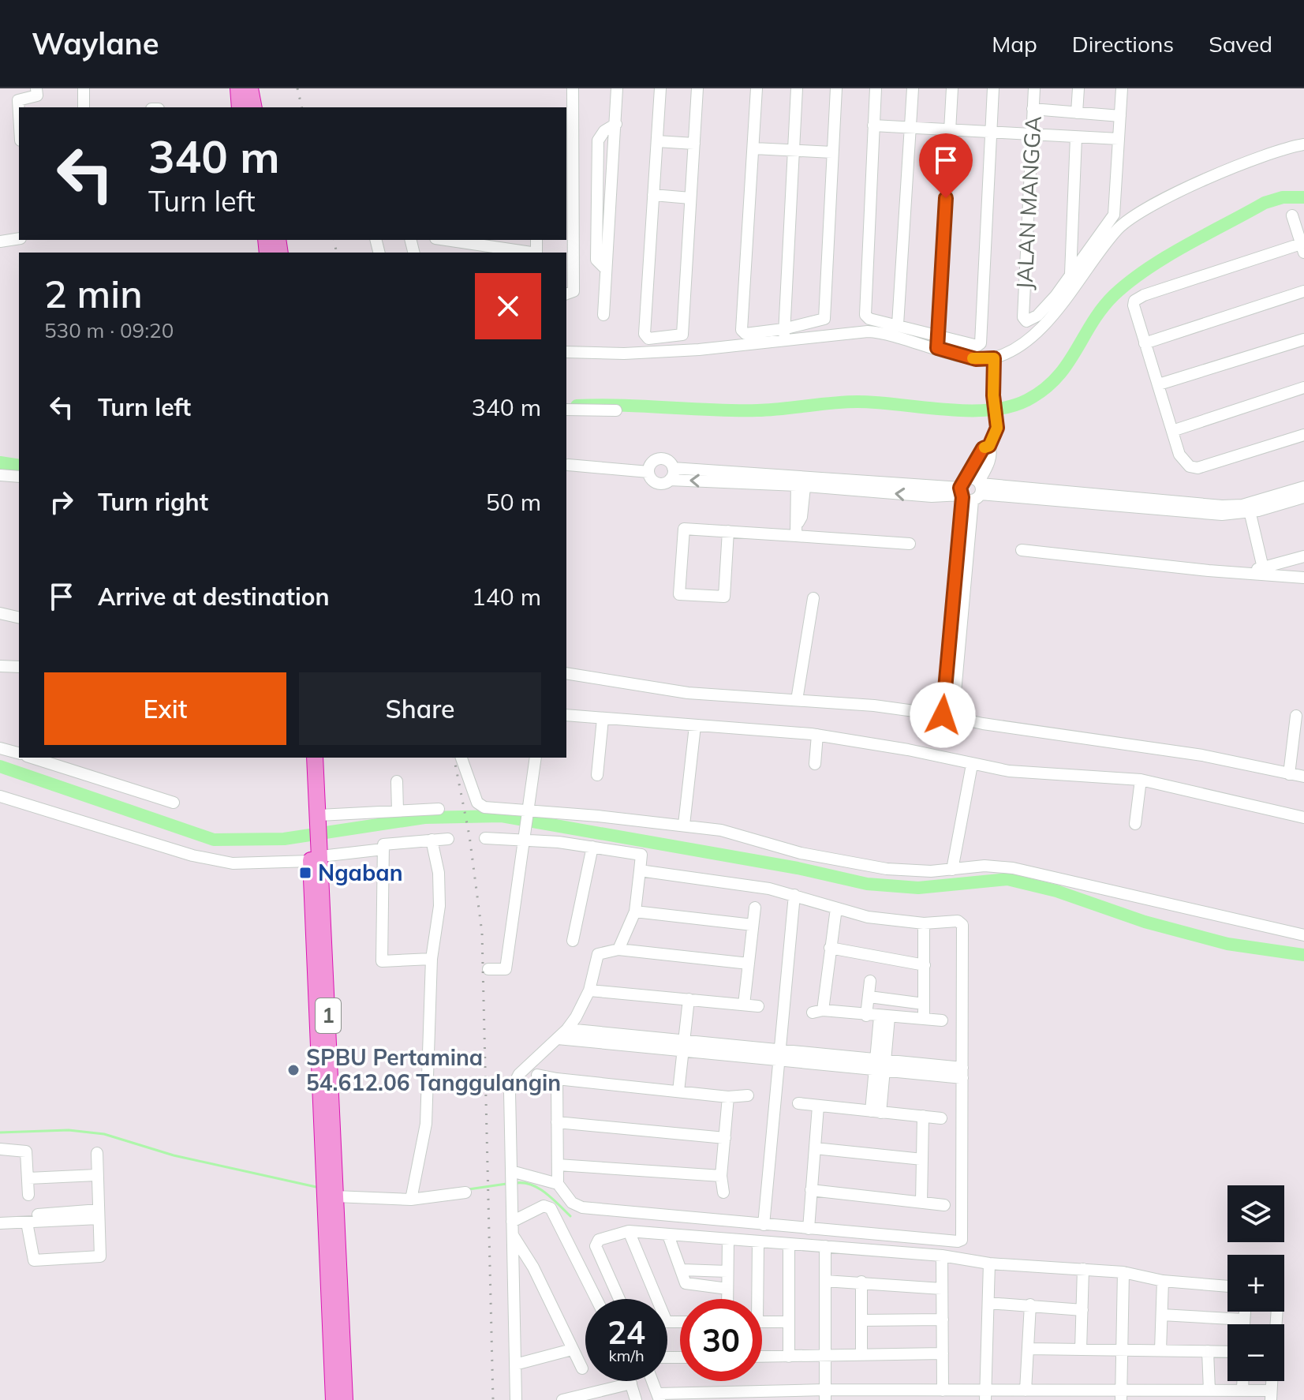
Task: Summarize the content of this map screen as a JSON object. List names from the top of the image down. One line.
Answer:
{"streets":{"highway":["1"],"street":["JALAN MANGGA"]},"places":{"transit":["Ngaban"],"other":["SPBU Pertamina 54.612.06 Tanggulangin"]},"page":{"header":"Waylane","nav":["Map","Directions","Saved"],"turn":["340 m","Turn left"],"heading":["2 min","530 m · 09:20"],"list":[{"name":"Turn left","value":"340 m"},{"name":"Turn right","value":"50 m"},{"name":"Arrive at destination","value":"140 m"}],"buttons":["Exit","Share"],"map_buttons":["+","−"],"speed":"24 km/h","limit":"30"}}
